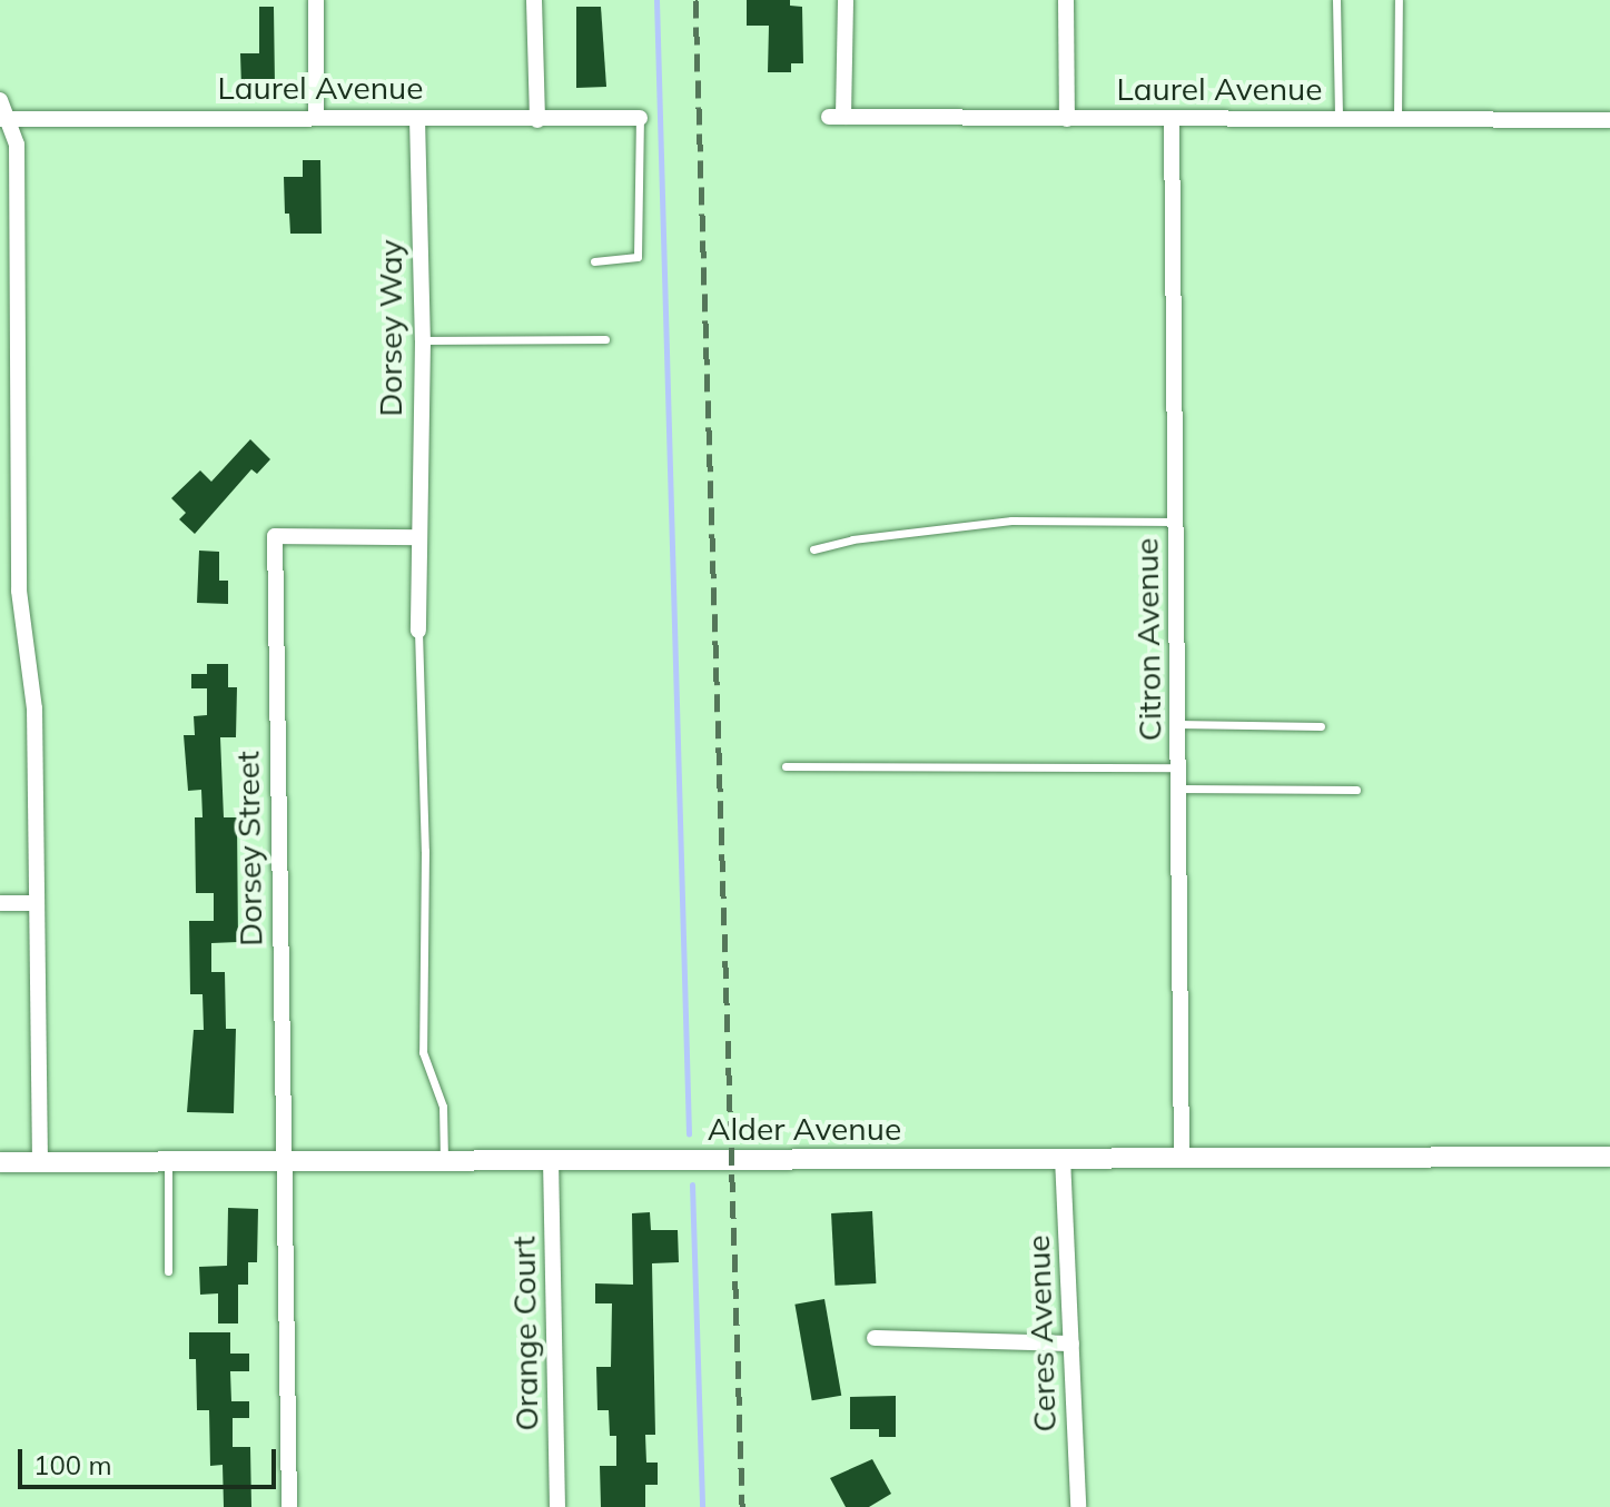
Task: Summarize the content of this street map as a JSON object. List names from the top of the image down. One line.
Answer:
{"streets":{"main road":["Alder Avenue"],"street":["Laurel Avenue","Dorsey Way","Citron Avenue","Dorsey Street","Orange Court","Ceres Avenue"]},"crossings":[["Laurel Avenue","Dorsey Way"],["Laurel Avenue","Citron Avenue"],["Dorsey Way","Dorsey Street"],["Citron Avenue","Alder Avenue"],["Dorsey Street","Alder Avenue"],["Alder Avenue","Orange Court"],["Alder Avenue","Ceres Avenue"]],"scale_bar":"100 m"}
